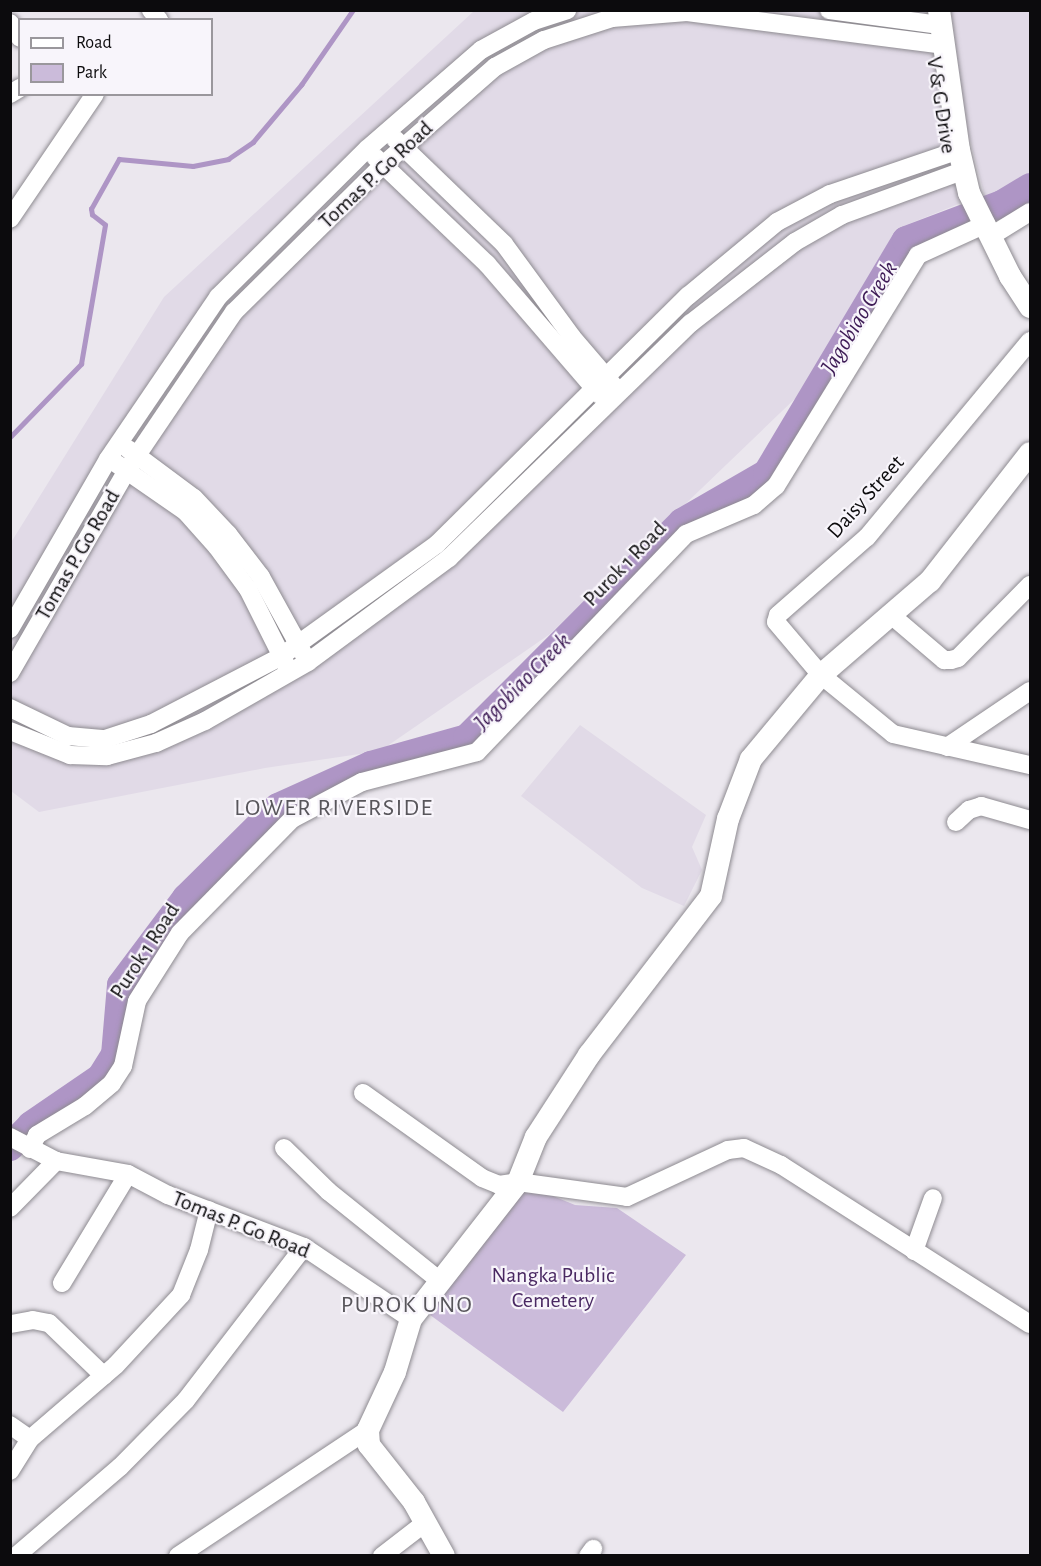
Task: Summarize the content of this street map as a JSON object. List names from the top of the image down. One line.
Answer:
{"streets":{"street":["V & G Drive","Tomas P. Go Road","Daisy Street","Purok 1 Road"]},"crossings":[["V & G Drive","Tomas P. Go Road"],["V & G Drive","Purok 1 Road"],["Tomas P. Go Road","Purok 1 Road"]],"districts":["LOWER RIVERSIDE","PUROK UNO"],"water":["Jagobiao Creek"],"parks":["Nangka Public Cemetery"],"legend":["Road","Park"]}
